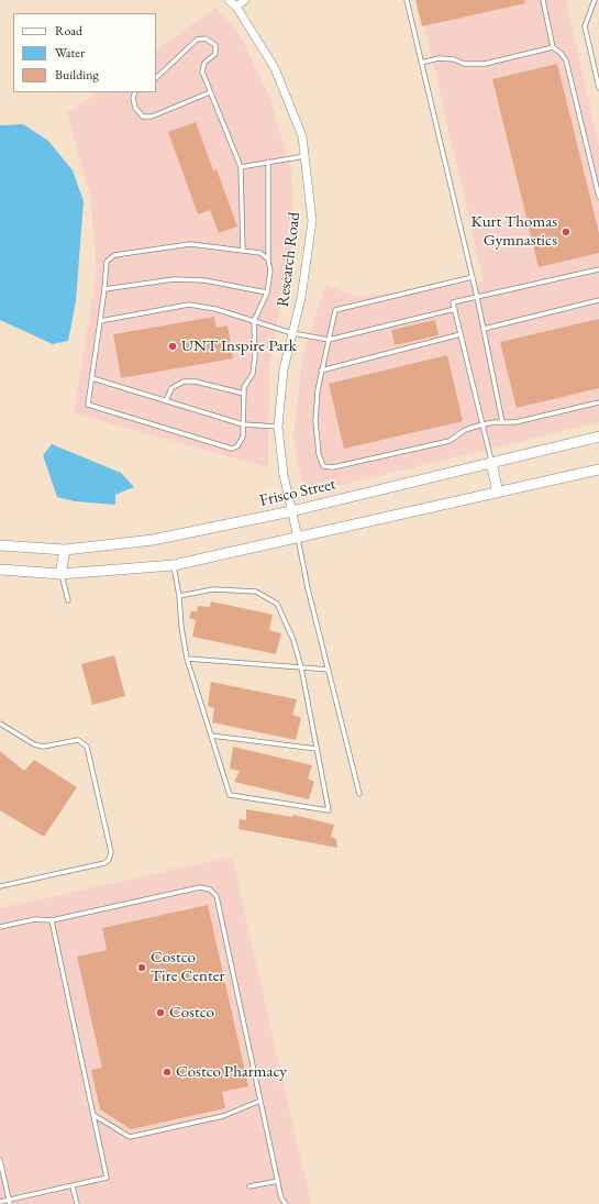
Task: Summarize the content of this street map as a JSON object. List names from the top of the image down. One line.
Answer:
{"streets":{"street":["Research Road","Frisco Street"]},"crossings":[["Research Road","Frisco Street"]],"places":["Kurt Thomas Gymnastics","UNT Inspire Park","Costco Tire Center","Costco","Costco Pharmacy"],"legend":["Road","Water","Building"]}
